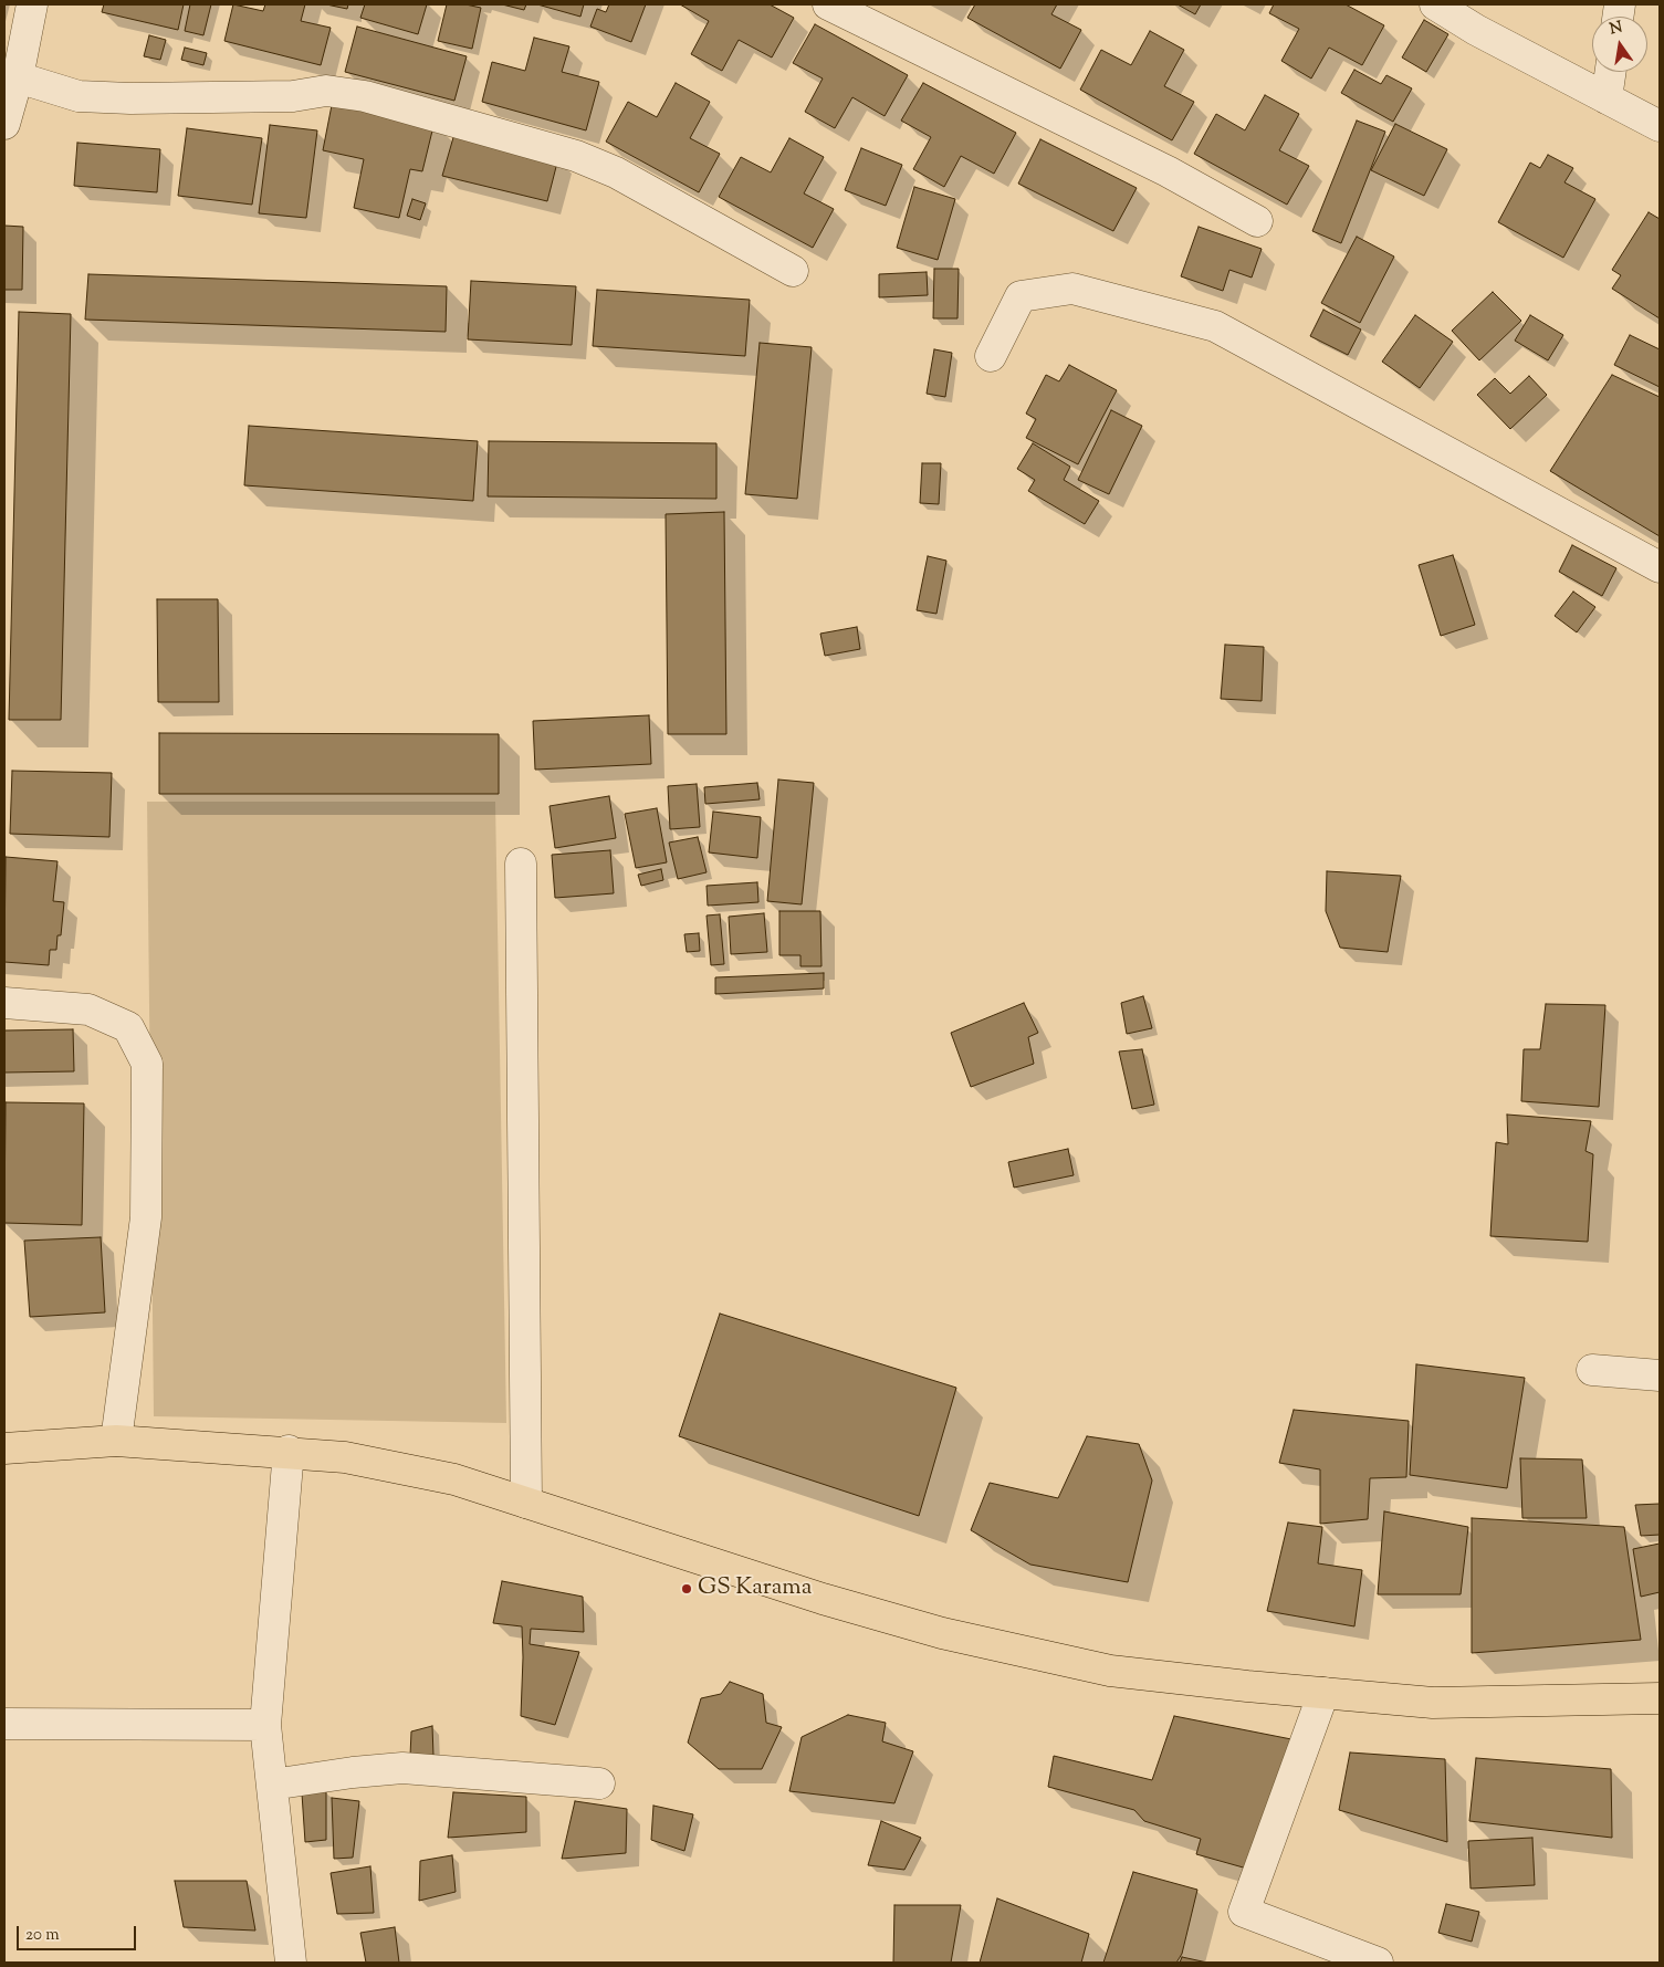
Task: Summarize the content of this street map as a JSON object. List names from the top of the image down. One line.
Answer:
{"places":["GS Karama"],"scale_bar":"20 m","north":"top"}
